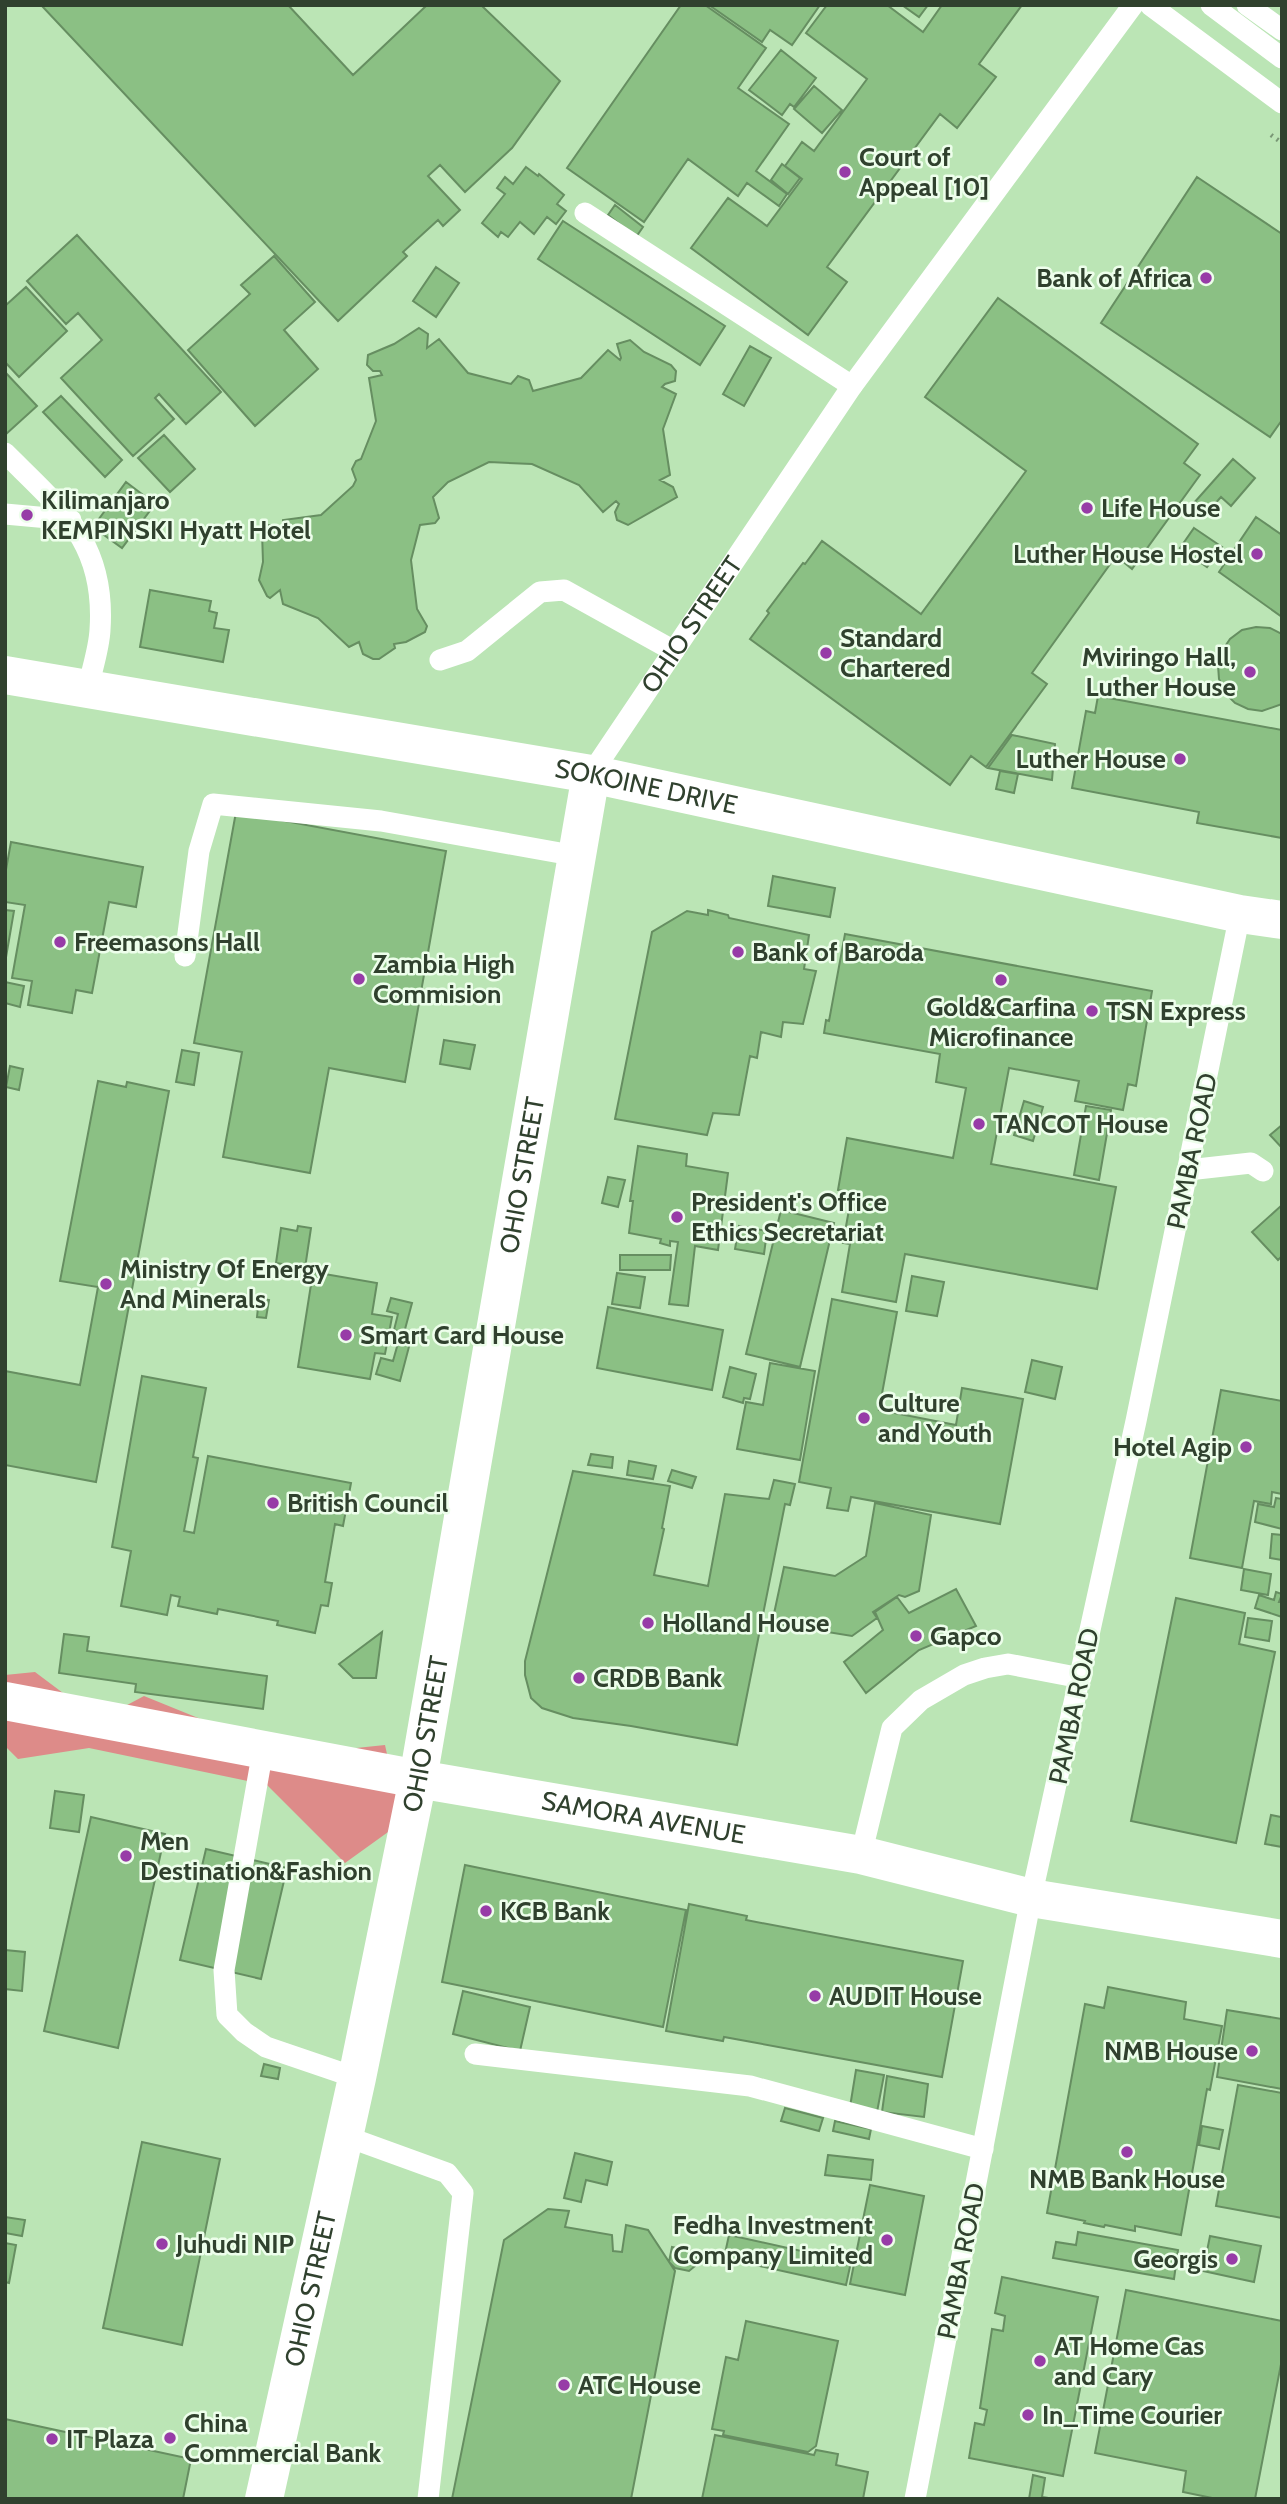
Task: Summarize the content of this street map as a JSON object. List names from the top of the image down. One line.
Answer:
{"streets":{"street":["OHIO STREET","SOKOINE DRIVE","SAMORA AVENUE"],"lane":["PAMBA ROAD"]},"crossings":[["OHIO STREET","SOKOINE DRIVE"],["OHIO STREET","SAMORA AVENUE"],["SOKOINE DRIVE","PAMBA ROAD"],["PAMBA ROAD","SAMORA AVENUE"]],"places":["Court of Appeal [10]","Bank of Africa","Life House","Kilimanjaro KEMPINSKI Hyatt Hotel","Luther House Hostel","Standard Chartered","Mviringo Hall, Luther House","Luther House","Freemasons Hall","Bank of Baroda","Zambia High Commision","Gold&Carfina Microfinance","TSN Express","TANCOT House","President's Office Ethics Secretariat","Ministry Of Energy And Minerals","Smart Card House","Culture and Youth","Hotel Agip","British Council","Holland House","Gapco","CRDB Bank","Men Destination&Fashion","KCB Bank","AUDIT House","NMB House","NMB Bank House","Fedha Investment Company Limited","Juhudi NIP","Georgis","AT Home Cas and Cary","ATC House","In_Time Courier","China Commercial Bank","IT Plaza"]}
